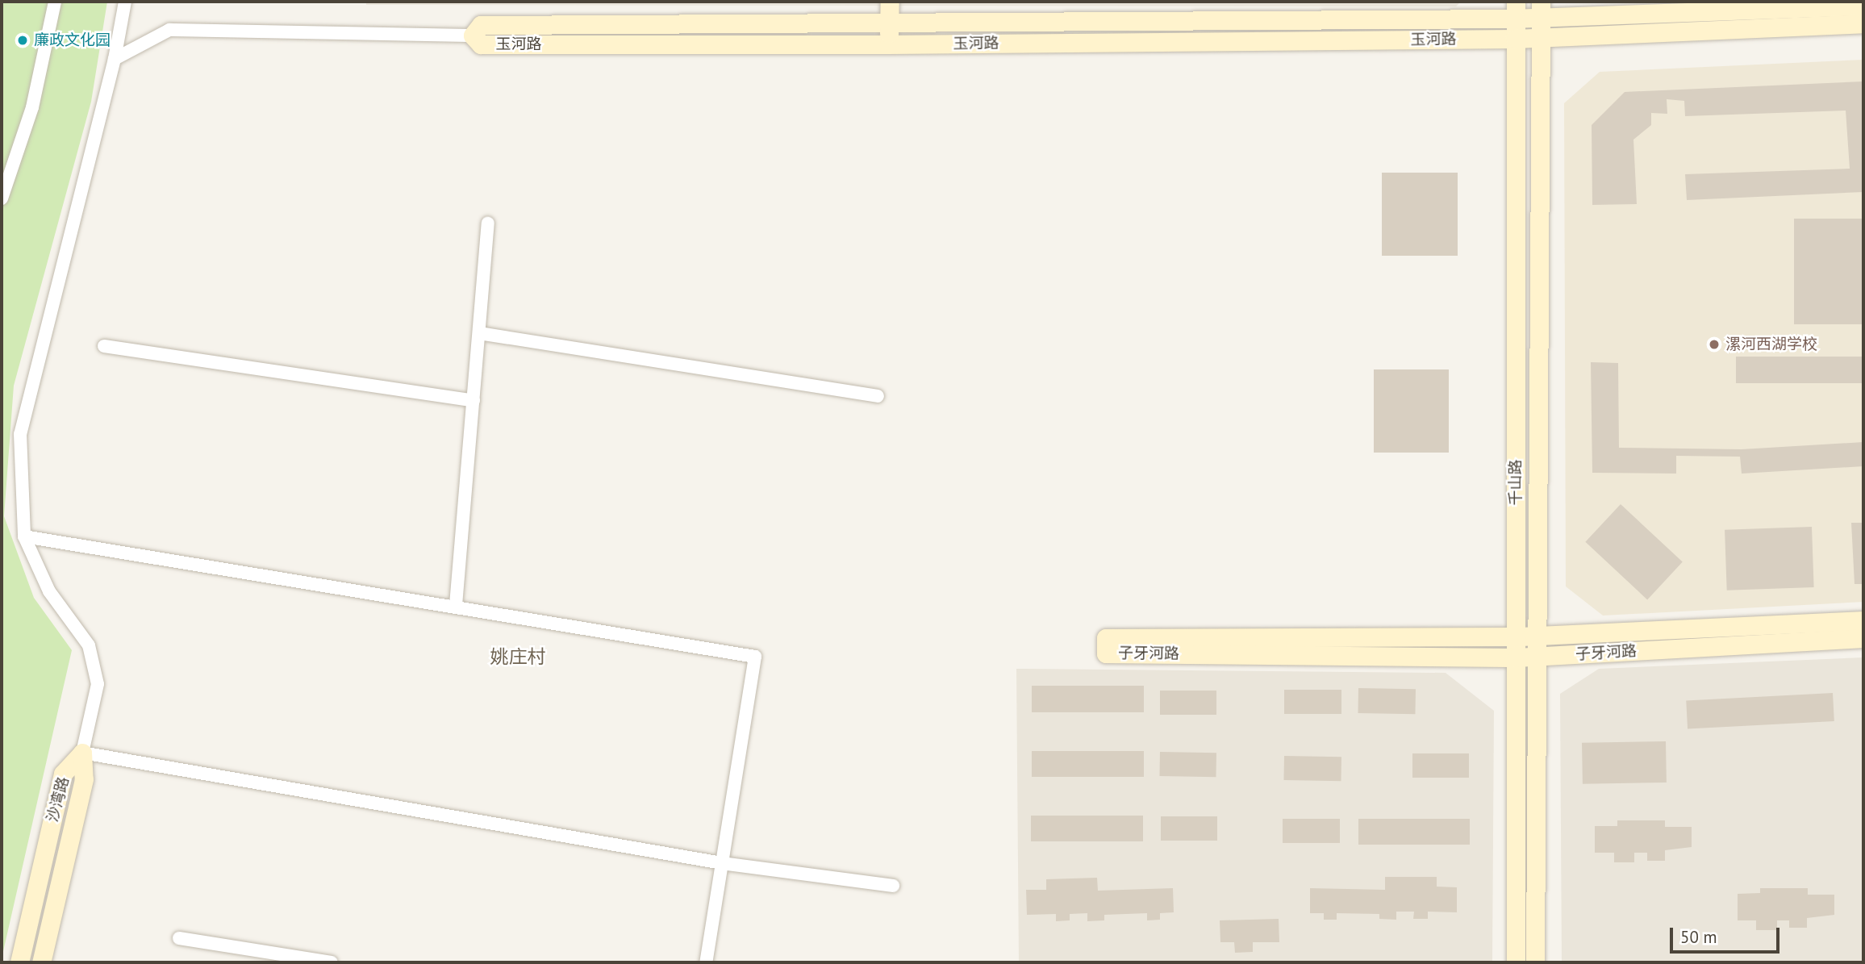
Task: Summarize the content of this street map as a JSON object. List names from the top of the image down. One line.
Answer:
{"streets":{"street":["玉河路","千山路","子牙河路","沙湾路"]},"crossings":[["玉河路","千山路"],["千山路","子牙河路"]],"districts":["姚庄村"],"places":["廉政文化园","漯河西湖学校"],"scale_bar":"50 m"}
